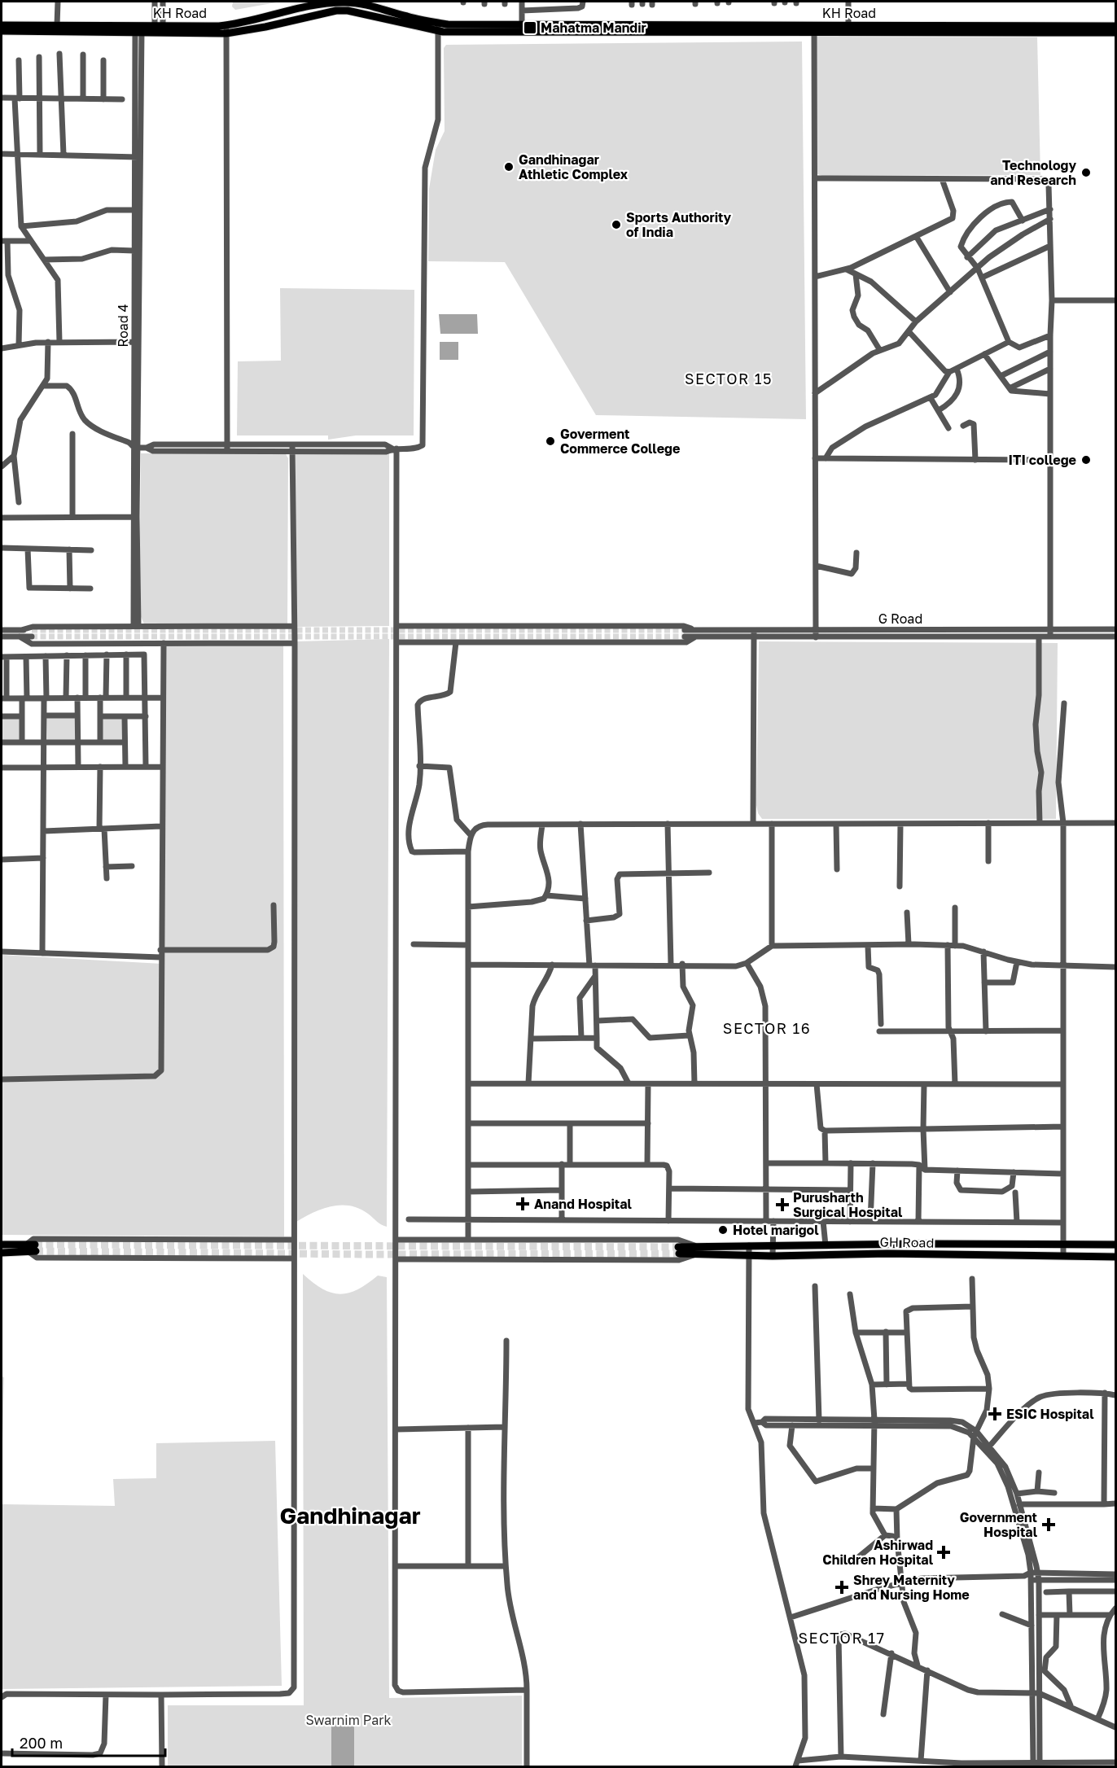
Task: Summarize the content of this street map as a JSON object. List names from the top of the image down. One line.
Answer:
{"streets":{"main road":["KH Road","GH Road"],"street":["Road 4","G Road"]},"crossings":[["KH Road","Road 4"]],"districts":["SECTOR 15","SECTOR 16","Gandhinagar","SECTOR 17"],"parks":["Swarnim Park"],"places":{"transit":["Mahatma Mandir"],"other":["Gandhinagar Athletic Complex","Technology and Research","Sports Authority of India","Goverment Commerce College","ITI college","Hotel marigol"],"health":["Anand Hospital","Purusharth Surgical Hospital","ESIC Hospital","Government Hospital","Ashirwad Children Hospital","Shrey Maternity and Nursing Home"]},"scale_bar":"200 m"}
